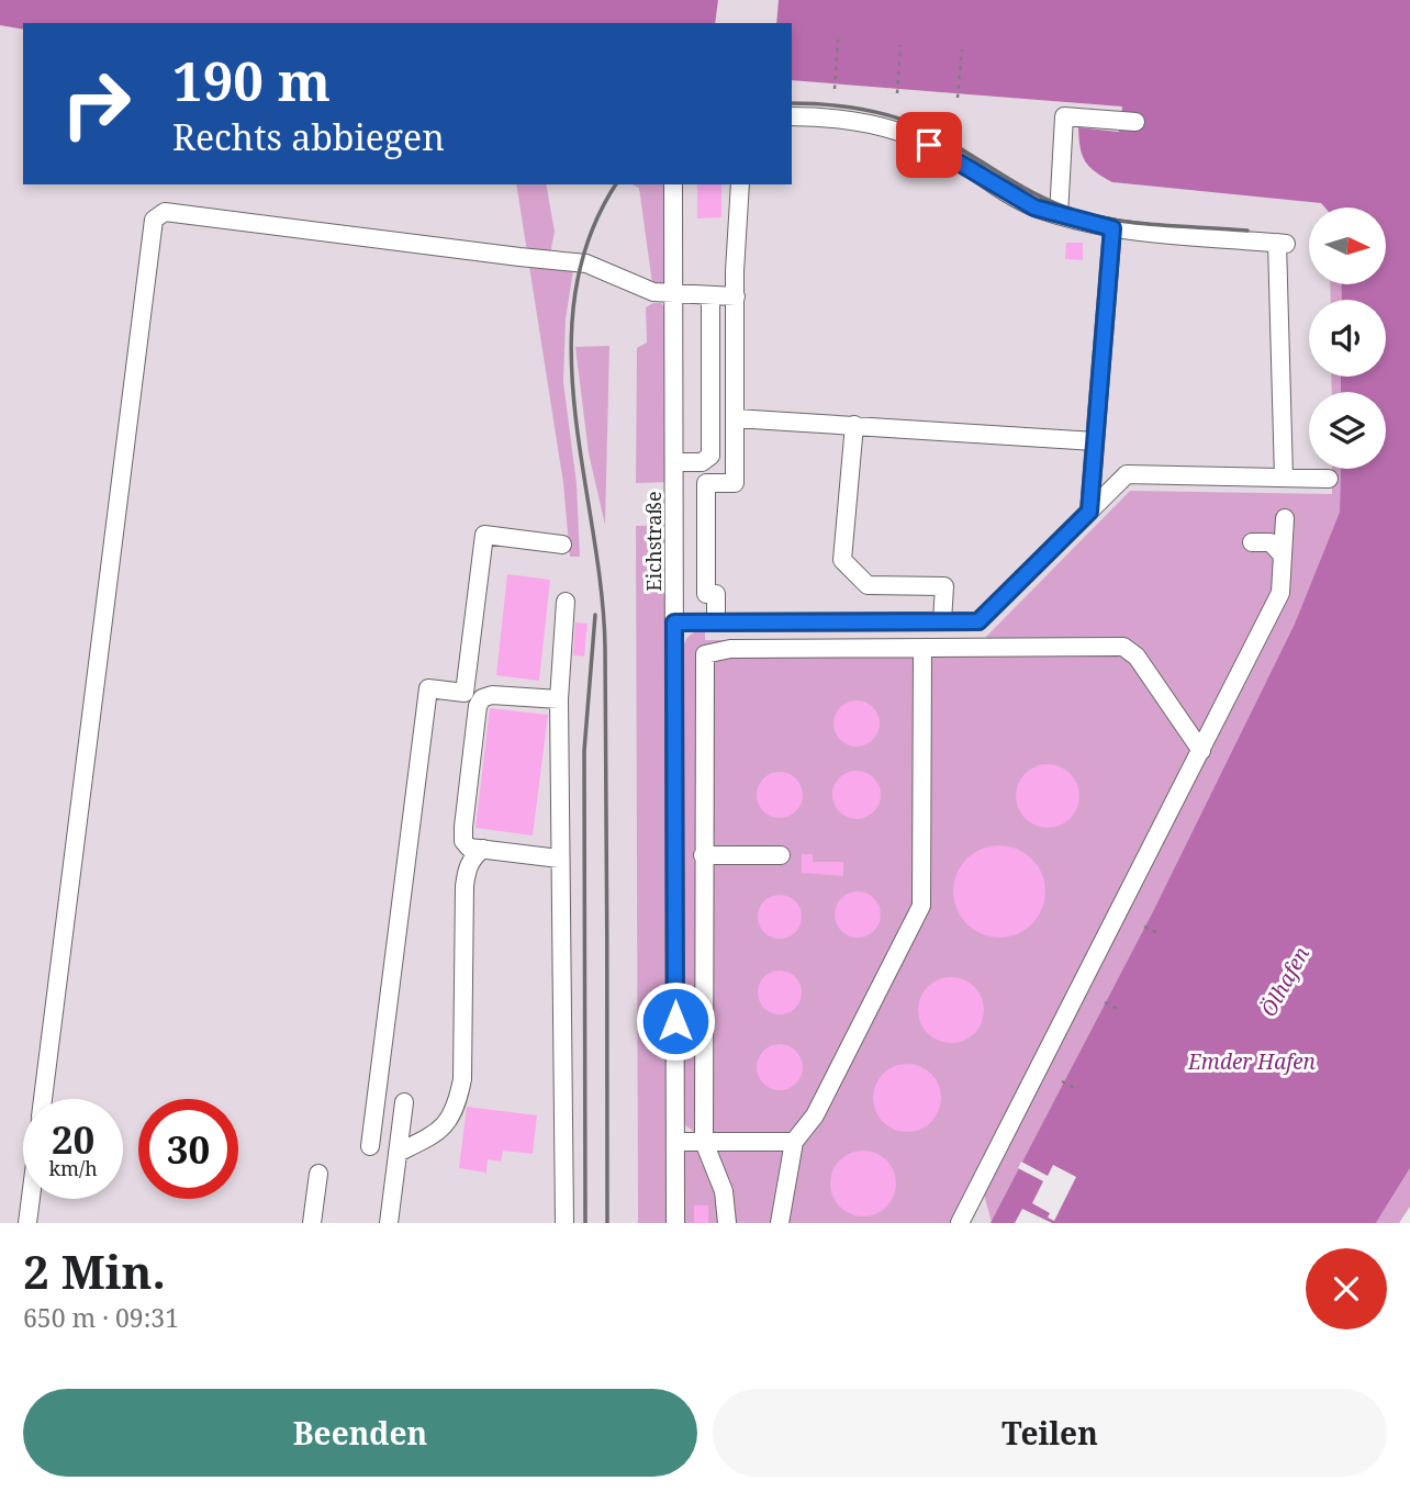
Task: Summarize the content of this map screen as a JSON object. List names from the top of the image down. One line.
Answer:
{"streets":{"street":["Eichstraße"]},"water":["Ölhafen","Emder Hafen"],"north":"right","page":{"turn":["190 m","Rechts abbiegen"],"speed":"20 km/h","limit":"30","heading":["2 Min.","650 m · 09:31"],"buttons":["Beenden","Teilen"]}}
